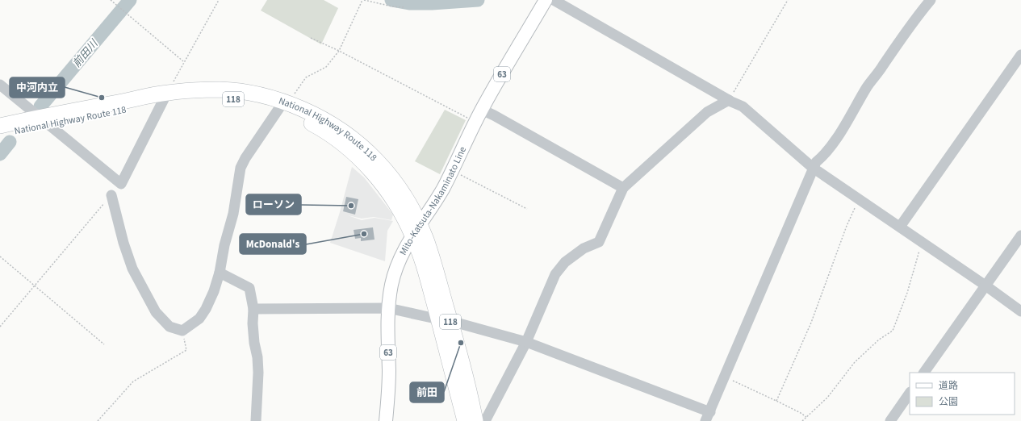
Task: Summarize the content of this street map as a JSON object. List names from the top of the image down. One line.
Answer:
{"streets":{"highway":["118","National Highway Route 118"],"main road":["63","Mito-Katsuta-Nakaminato Line"]},"crossings":[["National Highway Route 118","Mito-Katsuta-Nakaminato Line"]],"water":["前田川"],"places":["中河内立","ローソン","McDonald's","前田"],"legend":["道路","公園"]}
